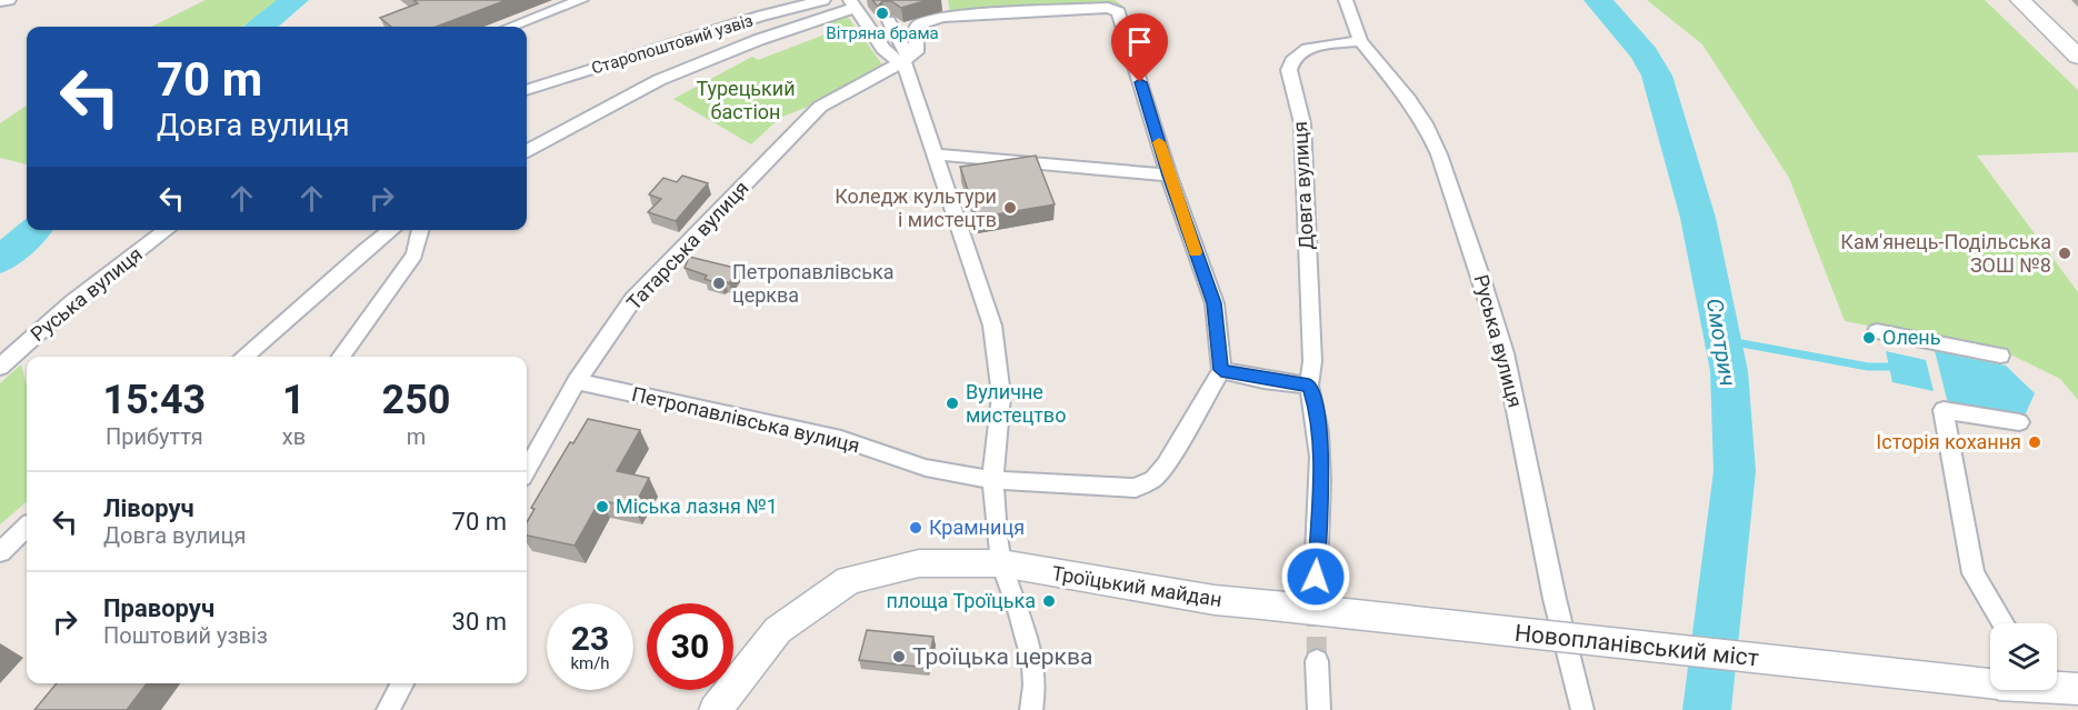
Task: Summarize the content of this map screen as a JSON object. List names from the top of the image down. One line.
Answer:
{"streets":{"main road":["Троїцький майдан","Новопланівський міст"],"street":["Старопоштовий узвіз","Довга вулиця","Татарська вулиця","Руська вулиця","Петропавлівська вулиця"]},"crossings":[["Довга вулиця","Руська вулиця"],["Татарська вулиця","Петропавлівська вулиця"],["Троїцький майдан","Новопланівський міст"]],"water":["Смотрич"],"parks":["Турецький бастіон"],"places":["Вітряна брама","Коледж культури і мистецтв","Кам'янець-Подільська ЗОШ №8","Петропавлівська церква","Олень","Вуличне мистецтво","Історія кохання","Міська лазня №1","Крамниця","площа Троїцька","Троїцька церква"],"page":{"turn":["70 m","Довга вулиця"],"eta":["15:43","Прибуття","1","хв","250","m"],"list":[{"name":"Ліворуч","note":"Довга вулиця","value":"70 m"},{"name":"Праворуч","note":"Поштовий узвіз","value":"30 m"}],"speed":"23 km/h","limit":"30"}}
